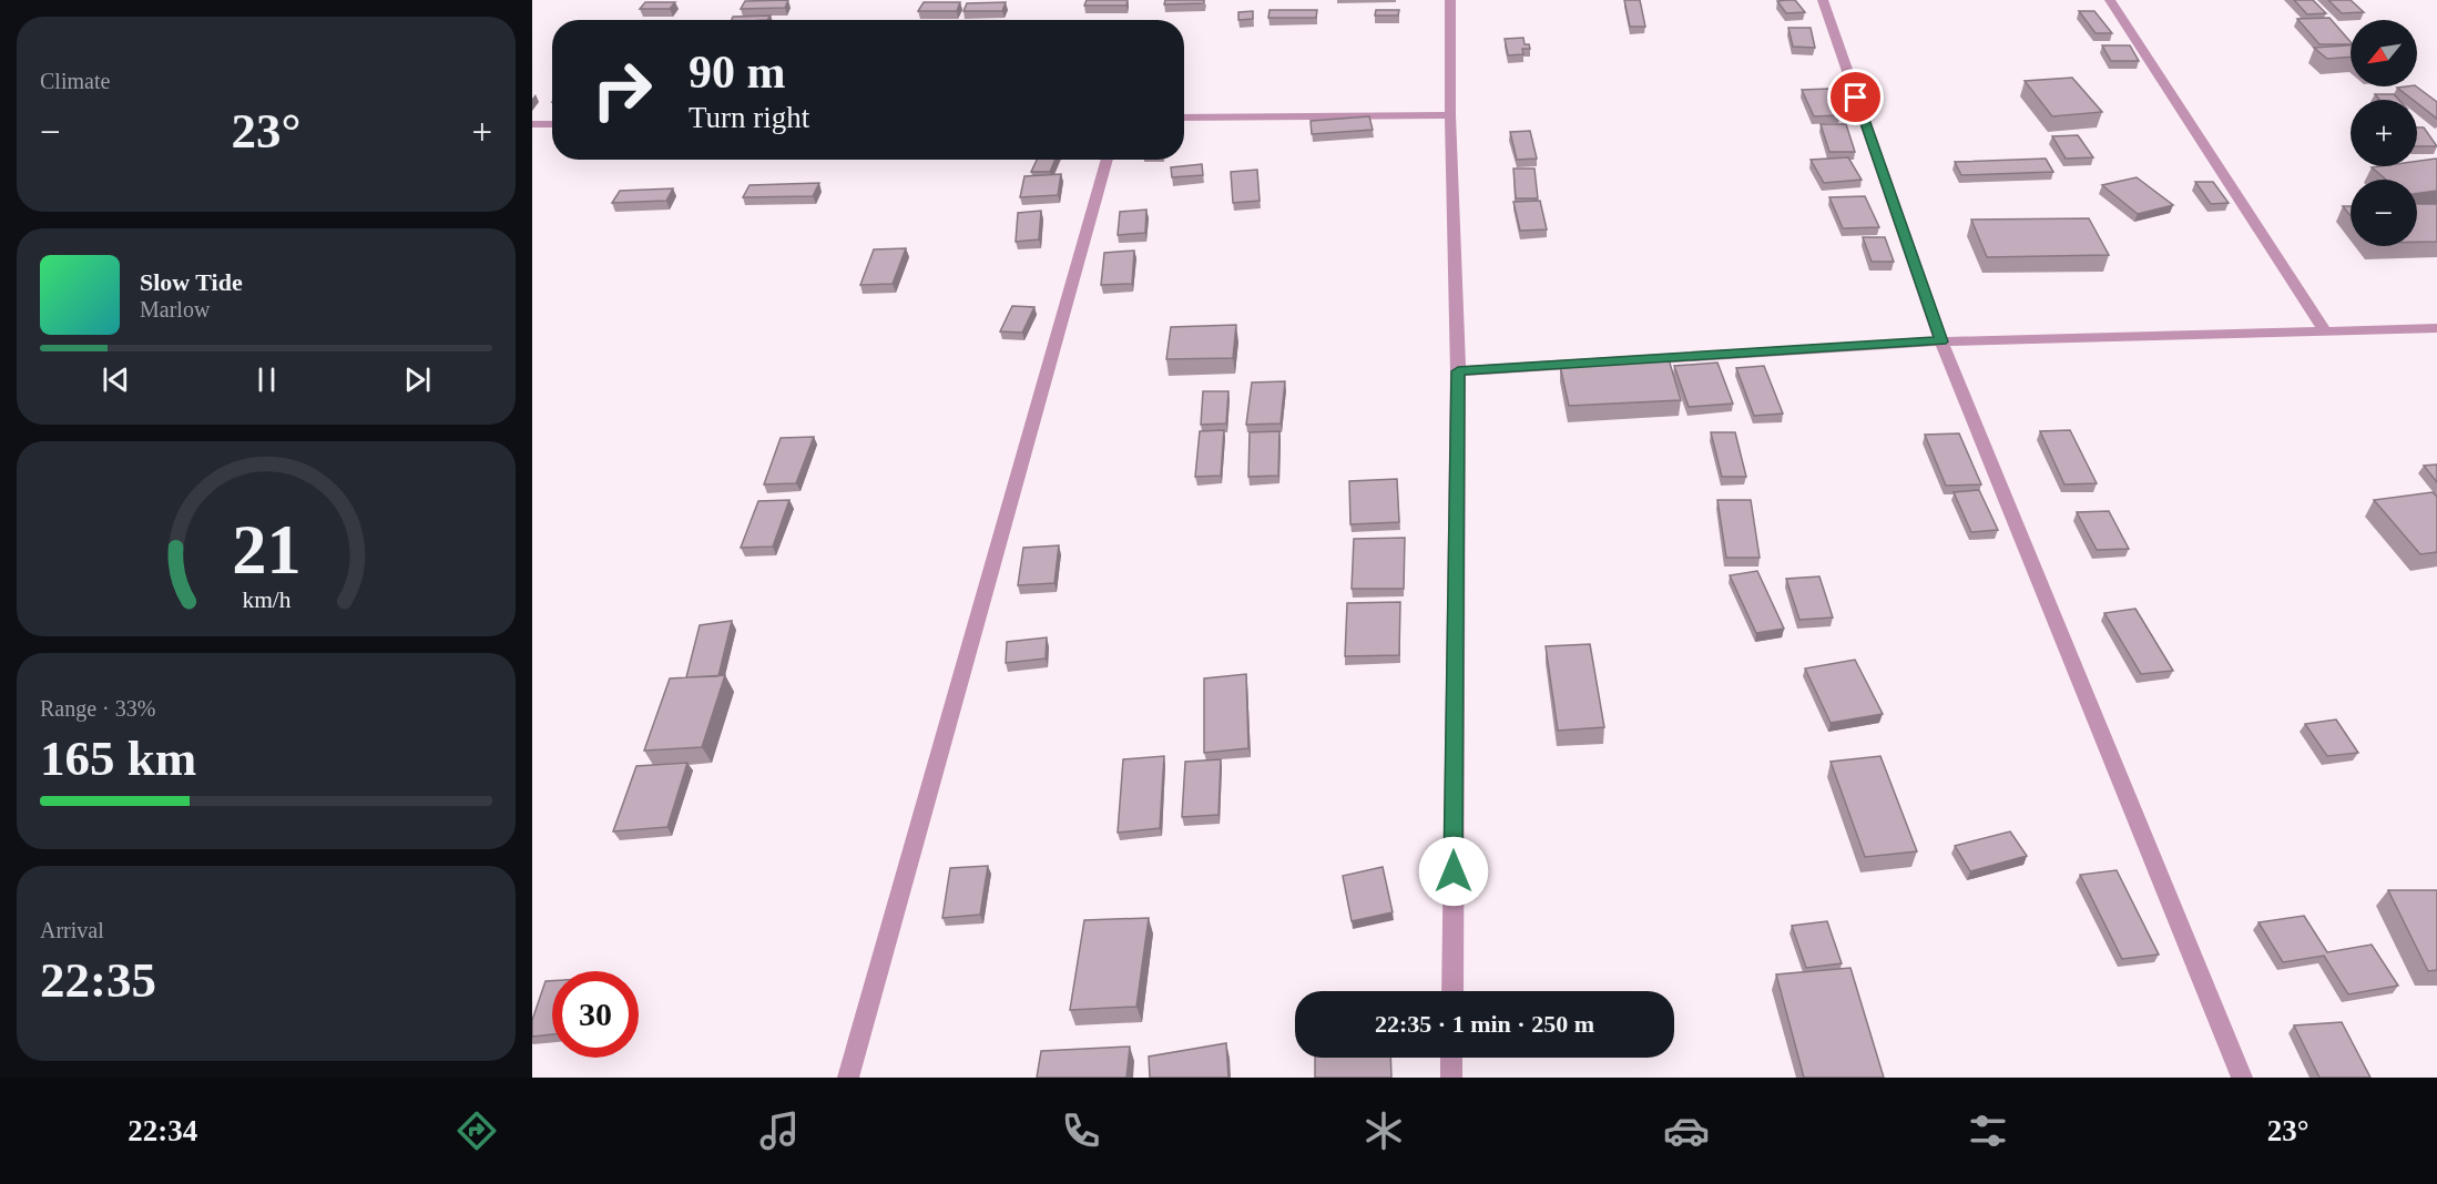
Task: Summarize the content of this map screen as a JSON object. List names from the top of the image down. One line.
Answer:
{"north":"bottom left","page":{"tile":["Climate",["Range · 33%","165 km"],["Arrival","22:35"]],"map_buttons":["+","−"],"turn":["90 m","Turn right"],"heat":["−","23°","+"],"song":["Slow Tide","Marlow"],"limit":"30","trip":"22:35 · 1 min · 250 m","tabs":["22:34","23°"],"gauge":["21","km/h"]}}
